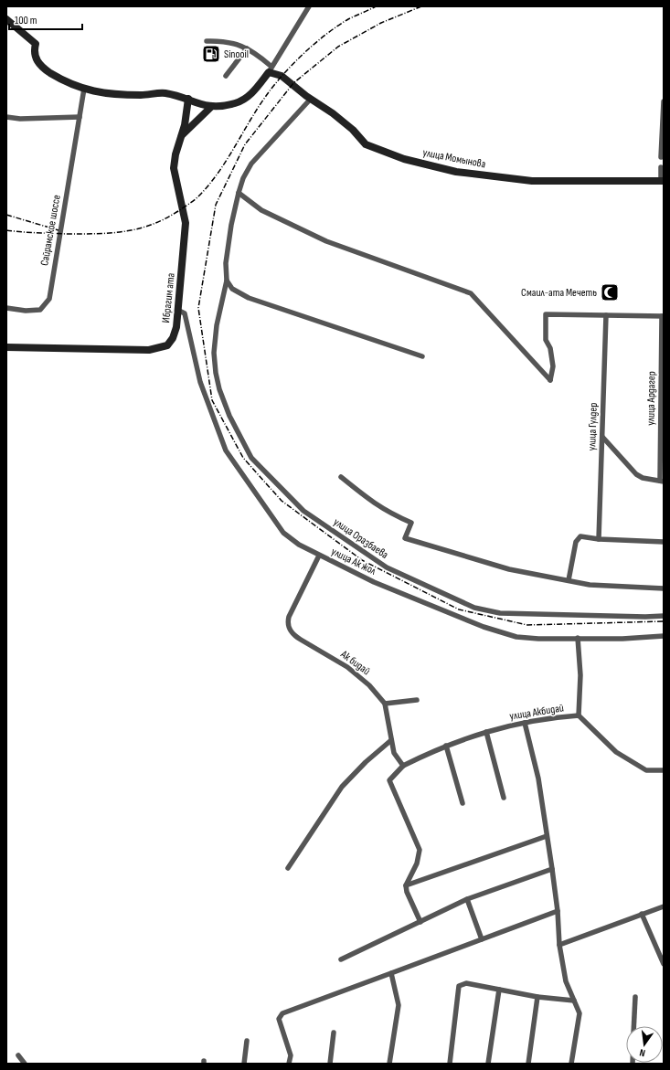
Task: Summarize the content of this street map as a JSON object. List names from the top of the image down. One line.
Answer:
{"streets":{"main road":["улица Момынова","Ибрагим ата"],"street":["Сайрамское шоссе","улица Ардагер","улица Гулдер","улица Оразбаева","улица Ак жол","Ак бидай","улица Акбидай"]},"crossings":[["улица Момынова","улица Оразбаева"],["Ибрагим ата","улица Ак жол"],["улица Ак жол","Ак бидай"]],"places":{"fuel station":["Sinooil"],"mosque":["Смаил-ата Мечеть"]},"scale_bar":"100 m","north":"bottom"}
